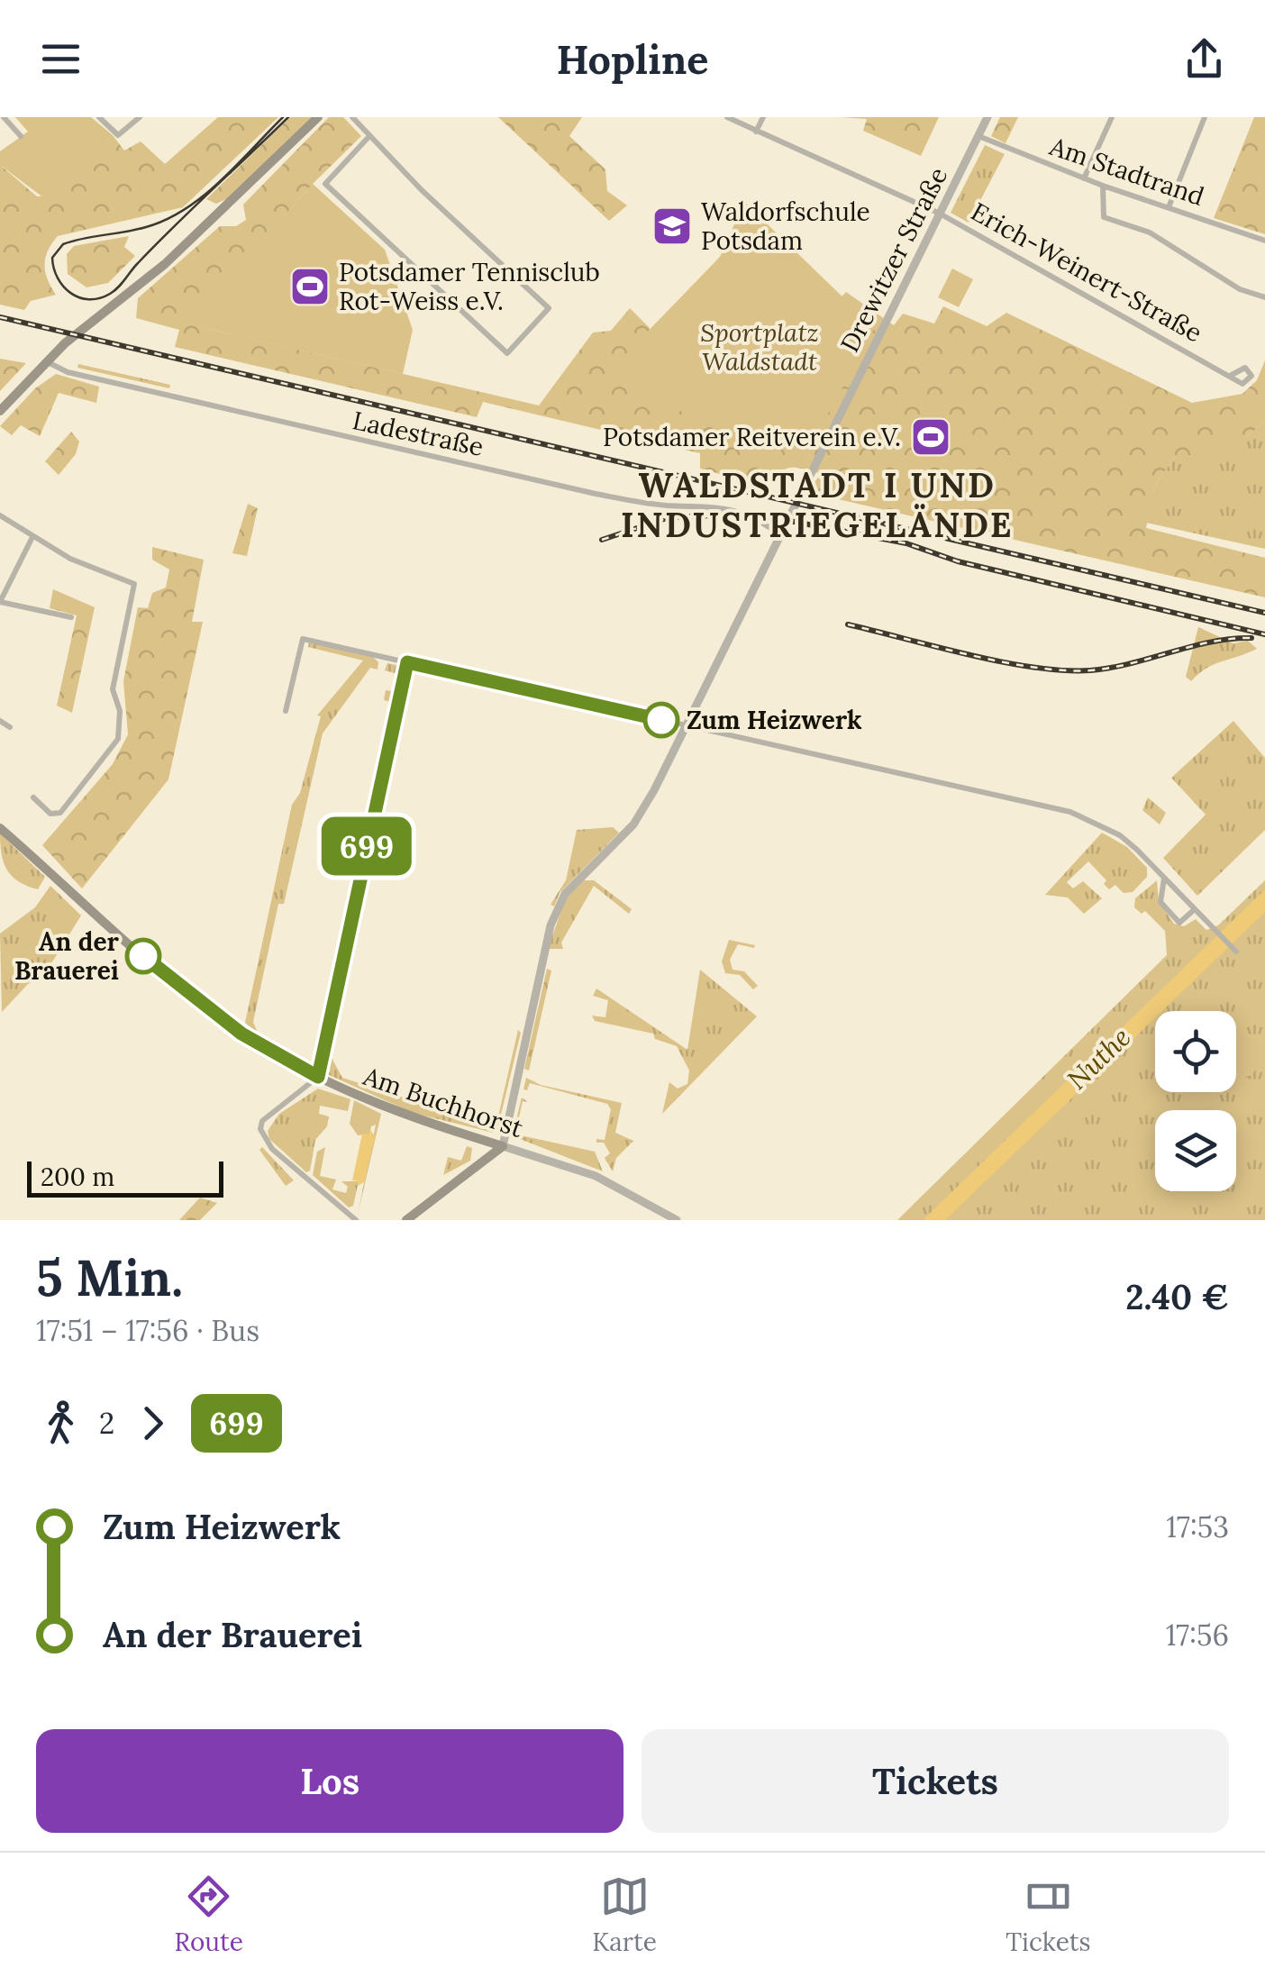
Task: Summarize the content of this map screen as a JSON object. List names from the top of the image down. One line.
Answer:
{"streets":{"main road":["Am Buchhorst"],"street":["Am Stadtrand","Drewitzer Straße","Erich-Weinert-Straße","Ladestraße"]},"crossings":[["Am Stadtrand","Drewitzer Straße"],["Drewitzer Straße","Erich-Weinert-Straße"],["Drewitzer Straße","Ladestraße"],["Drewitzer Straße","Am Buchhorst"]],"districts":["WALDSTADT I UND INDUSTRIEGELÄNDE"],"water":["Nuthe"],"parks":["Sportplatz Waldstadt"],"places":{"school or university":["Waldorfschule Potsdam"],"sports":["Potsdamer Tennisclub Rot-Weiss e.V.","Potsdamer Reitverein e.V."],"other":["Zum Heizwerk","An der Brauerei"]},"lines":["bus line 699"],"scale_bar":"200 m","page":{"header":"Hopline","on_map":"699","scale":"200 m","heading":["5 Min.","17:51 – 17:56 · Bus","2.40 €"],"legs":["2","699"],"list":[{"name":"Zum Heizwerk","value":"17:53"},{"name":"An der Brauerei","value":"17:56"}],"buttons":["Los","Tickets"],"tabs":["Route","Karte","Tickets"]}}
